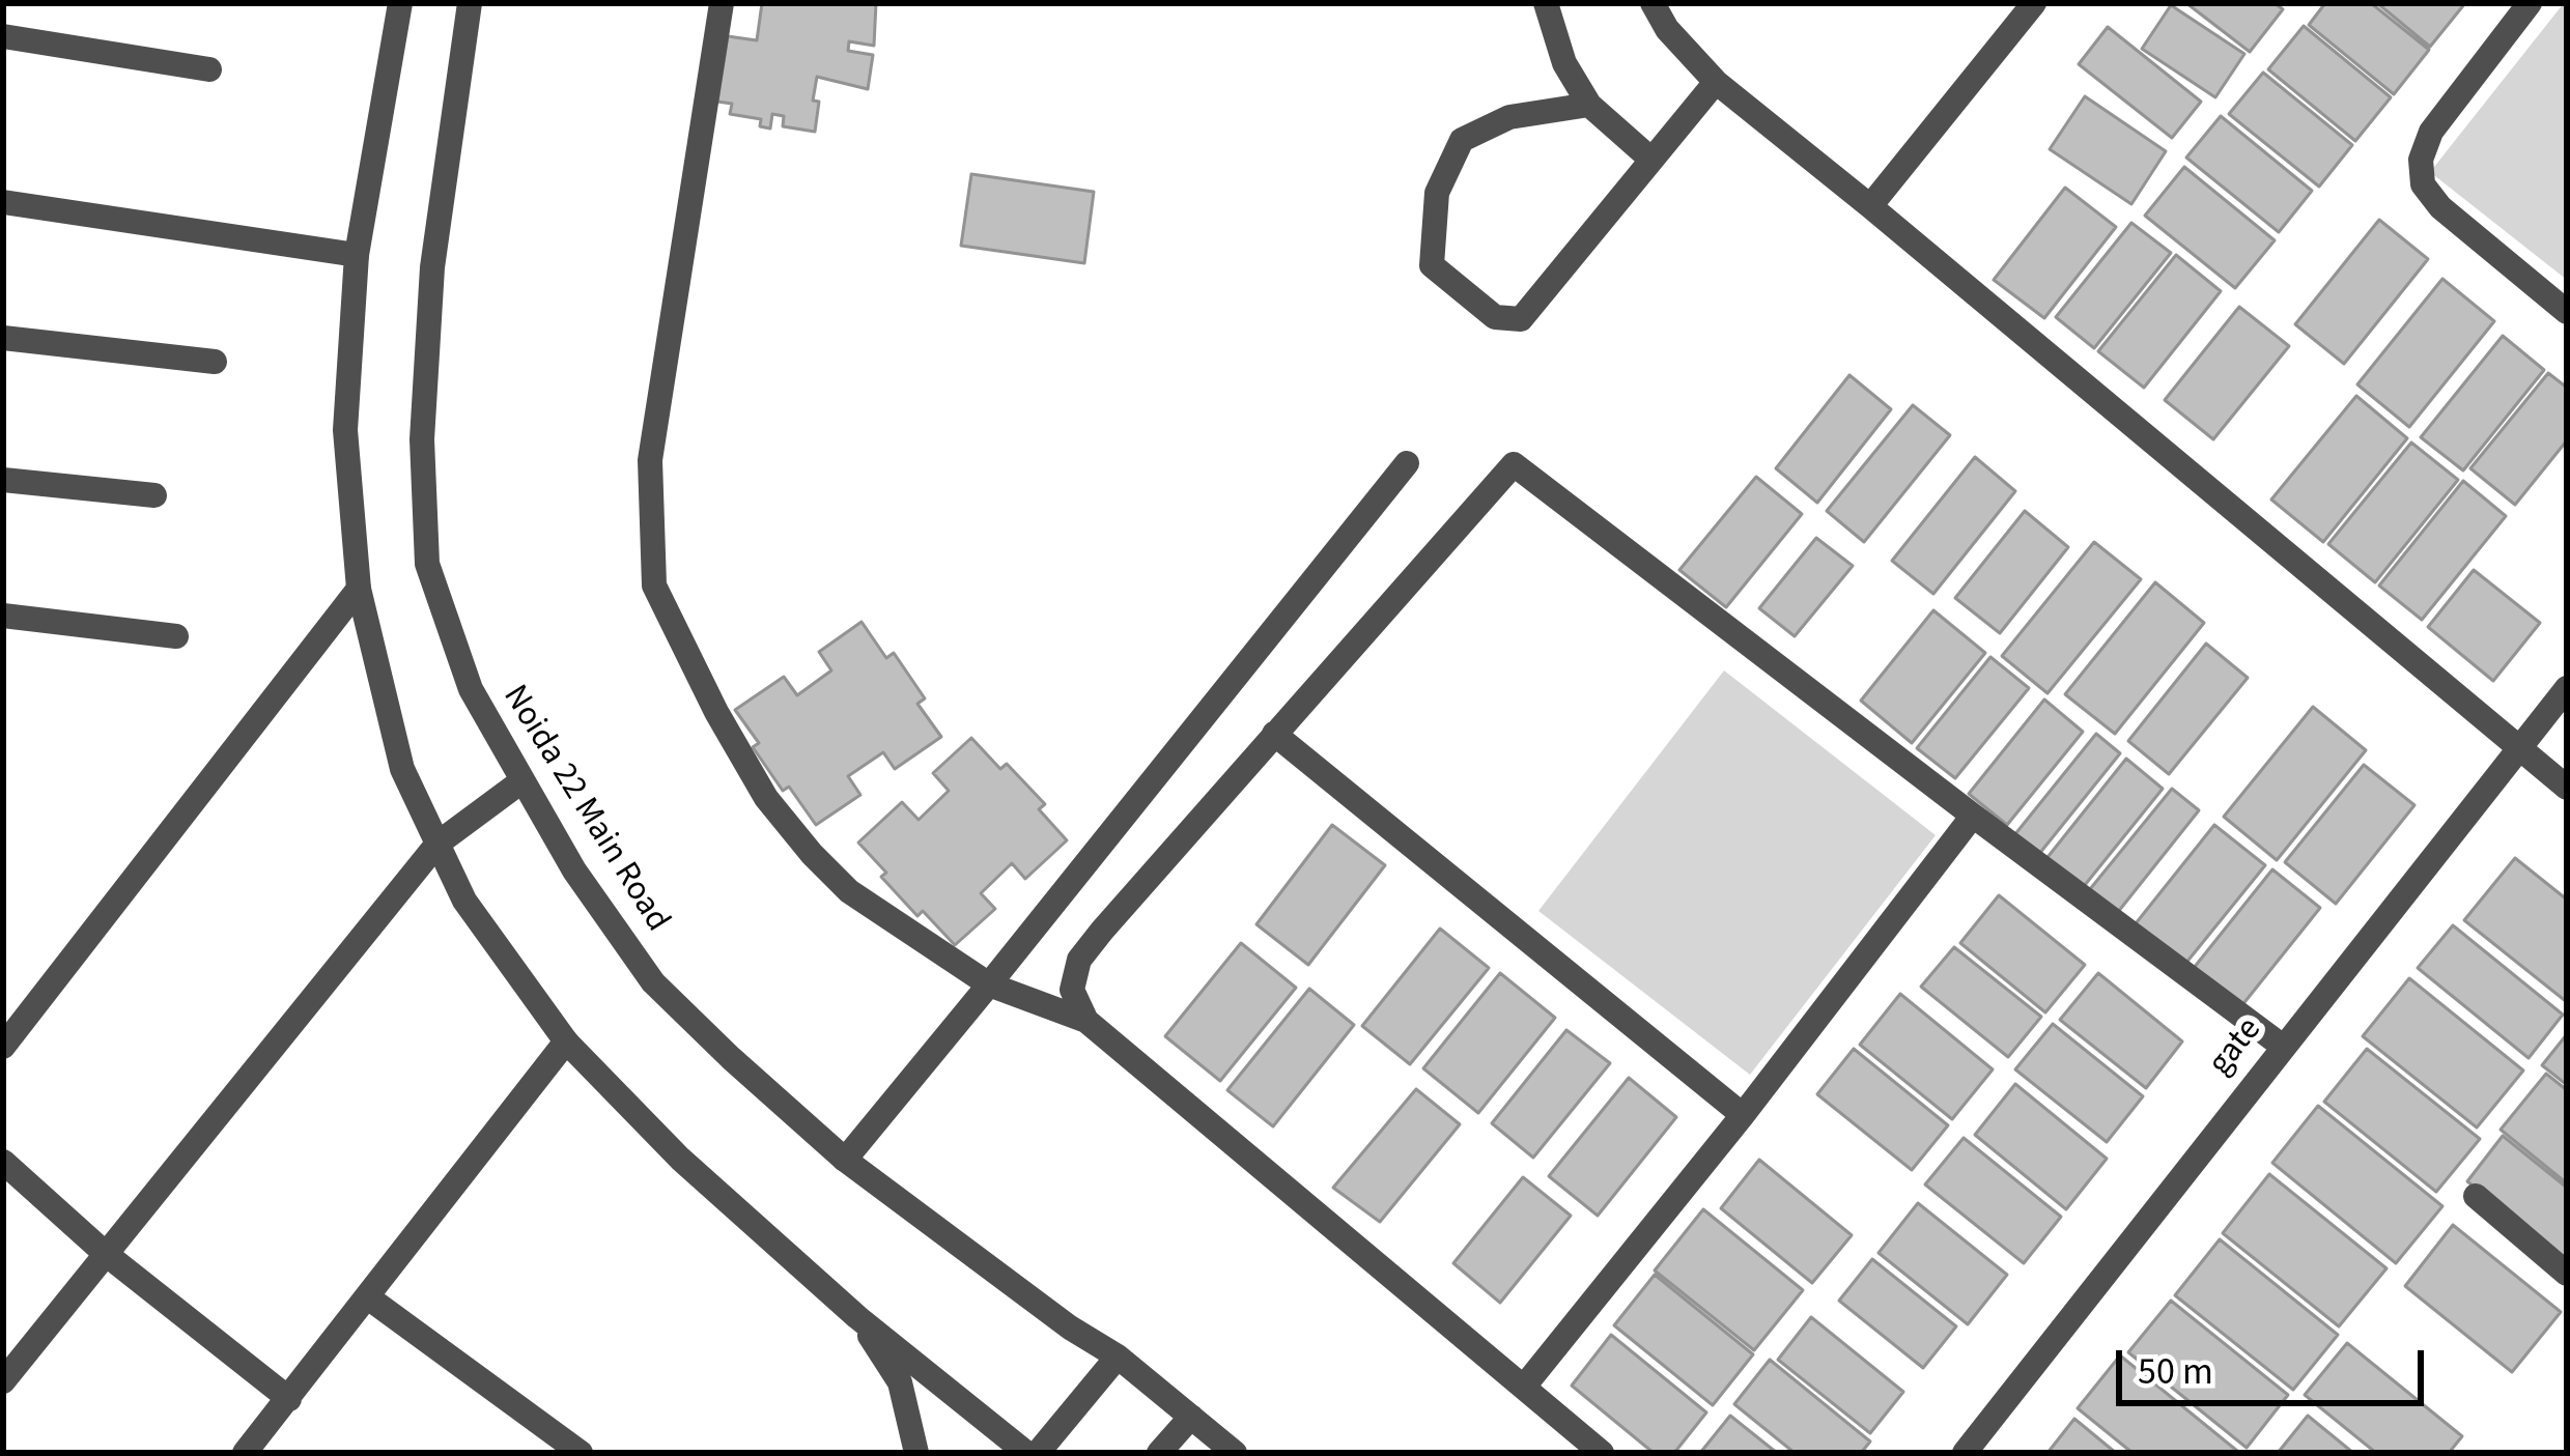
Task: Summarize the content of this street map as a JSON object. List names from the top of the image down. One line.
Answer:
{"streets":{"street":["Noida 22 Main Road","gate"]},"scale_bar":"50 m"}
